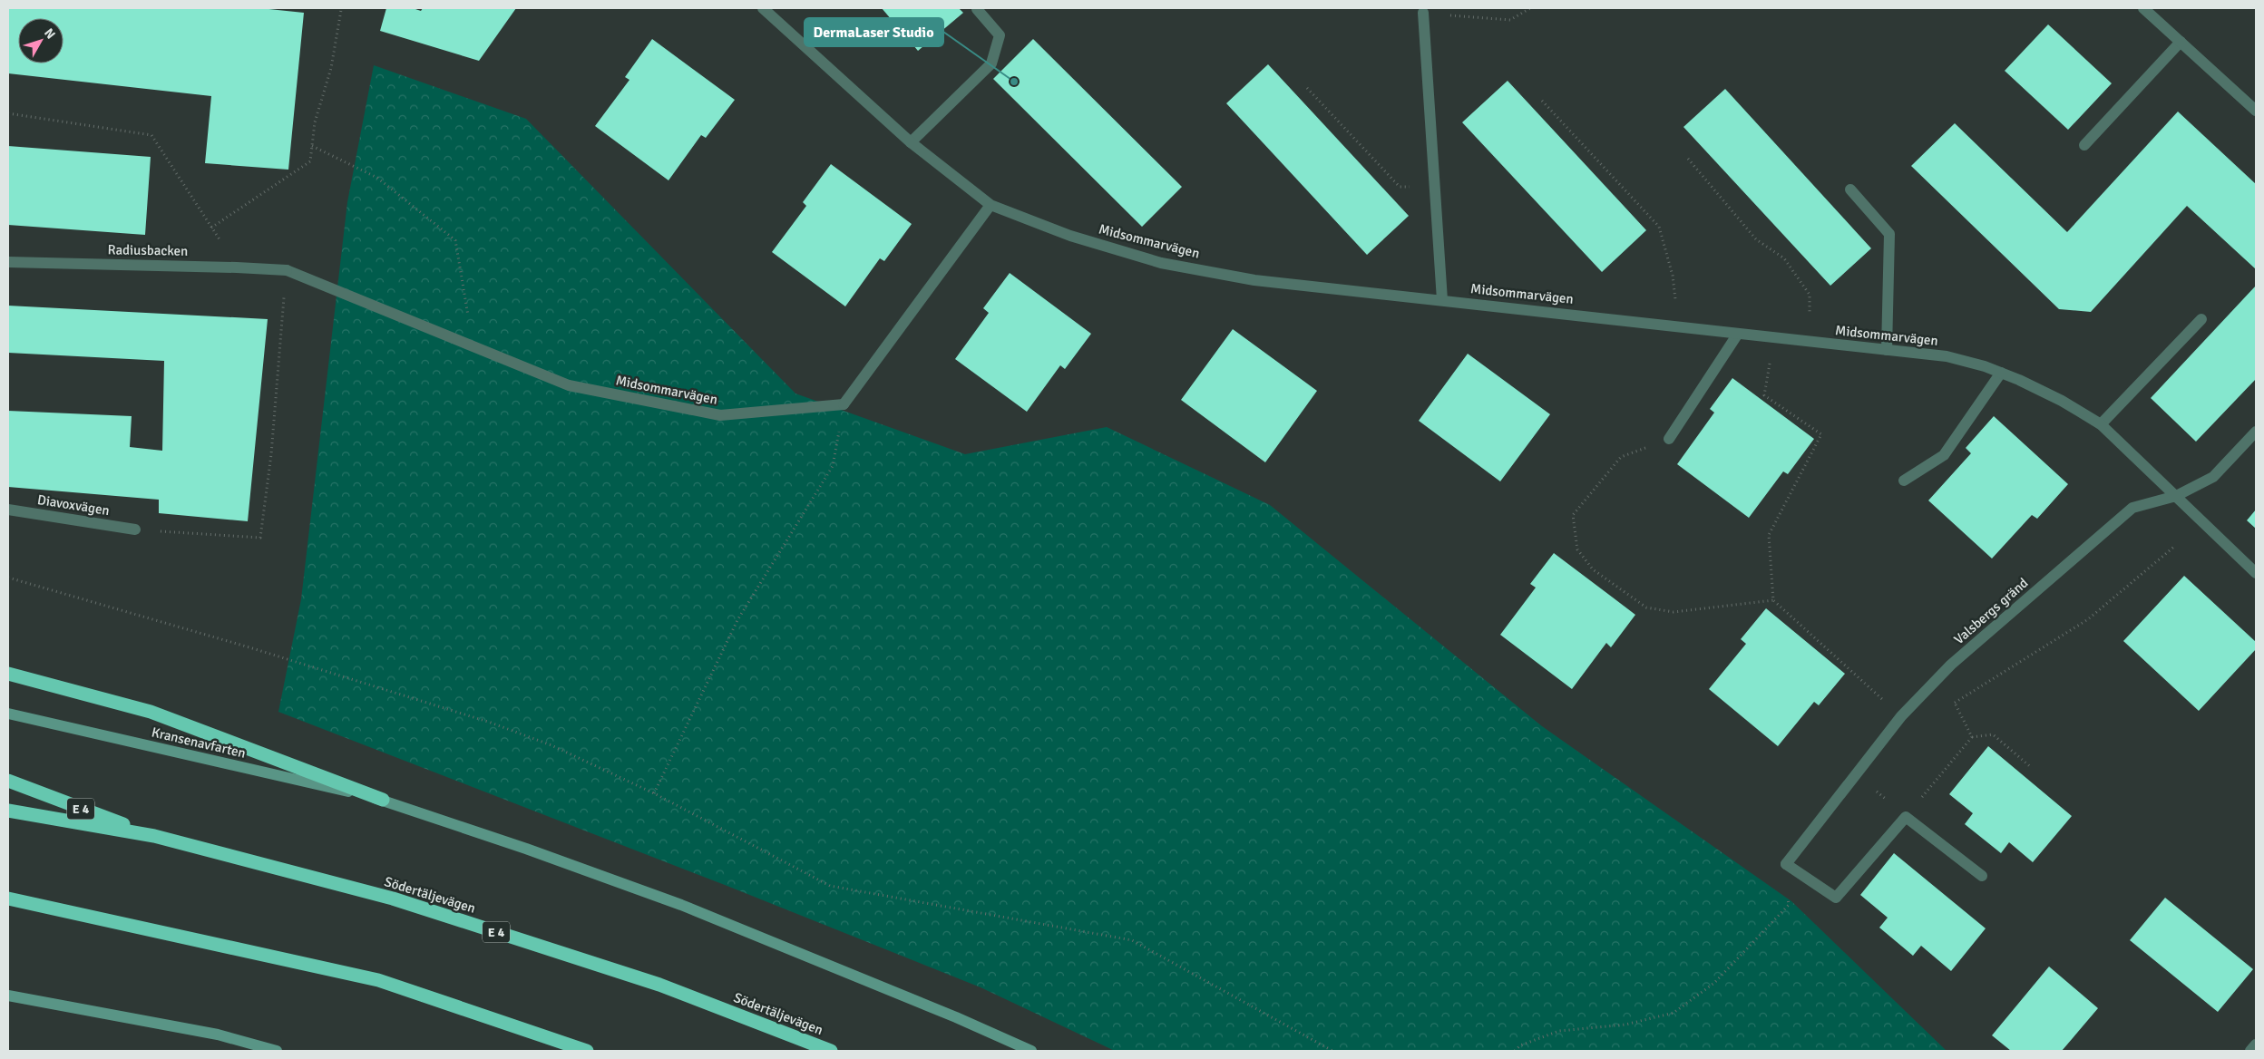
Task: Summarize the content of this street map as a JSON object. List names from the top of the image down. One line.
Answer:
{"streets":{"highway":["E 4","Södertäljevägen"],"main road":["Kransenavfarten"],"street":["Midsommarvägen","Radiusbacken","Diavoxvägen","Valsbergs gränd"]},"crossings":[["Midsommarvägen","Radiusbacken"],["Midsommarvägen","Valsbergs gränd"],["E 4","Södertäljevägen"]],"places":["DermaLaser Studio"],"north":"top right"}
